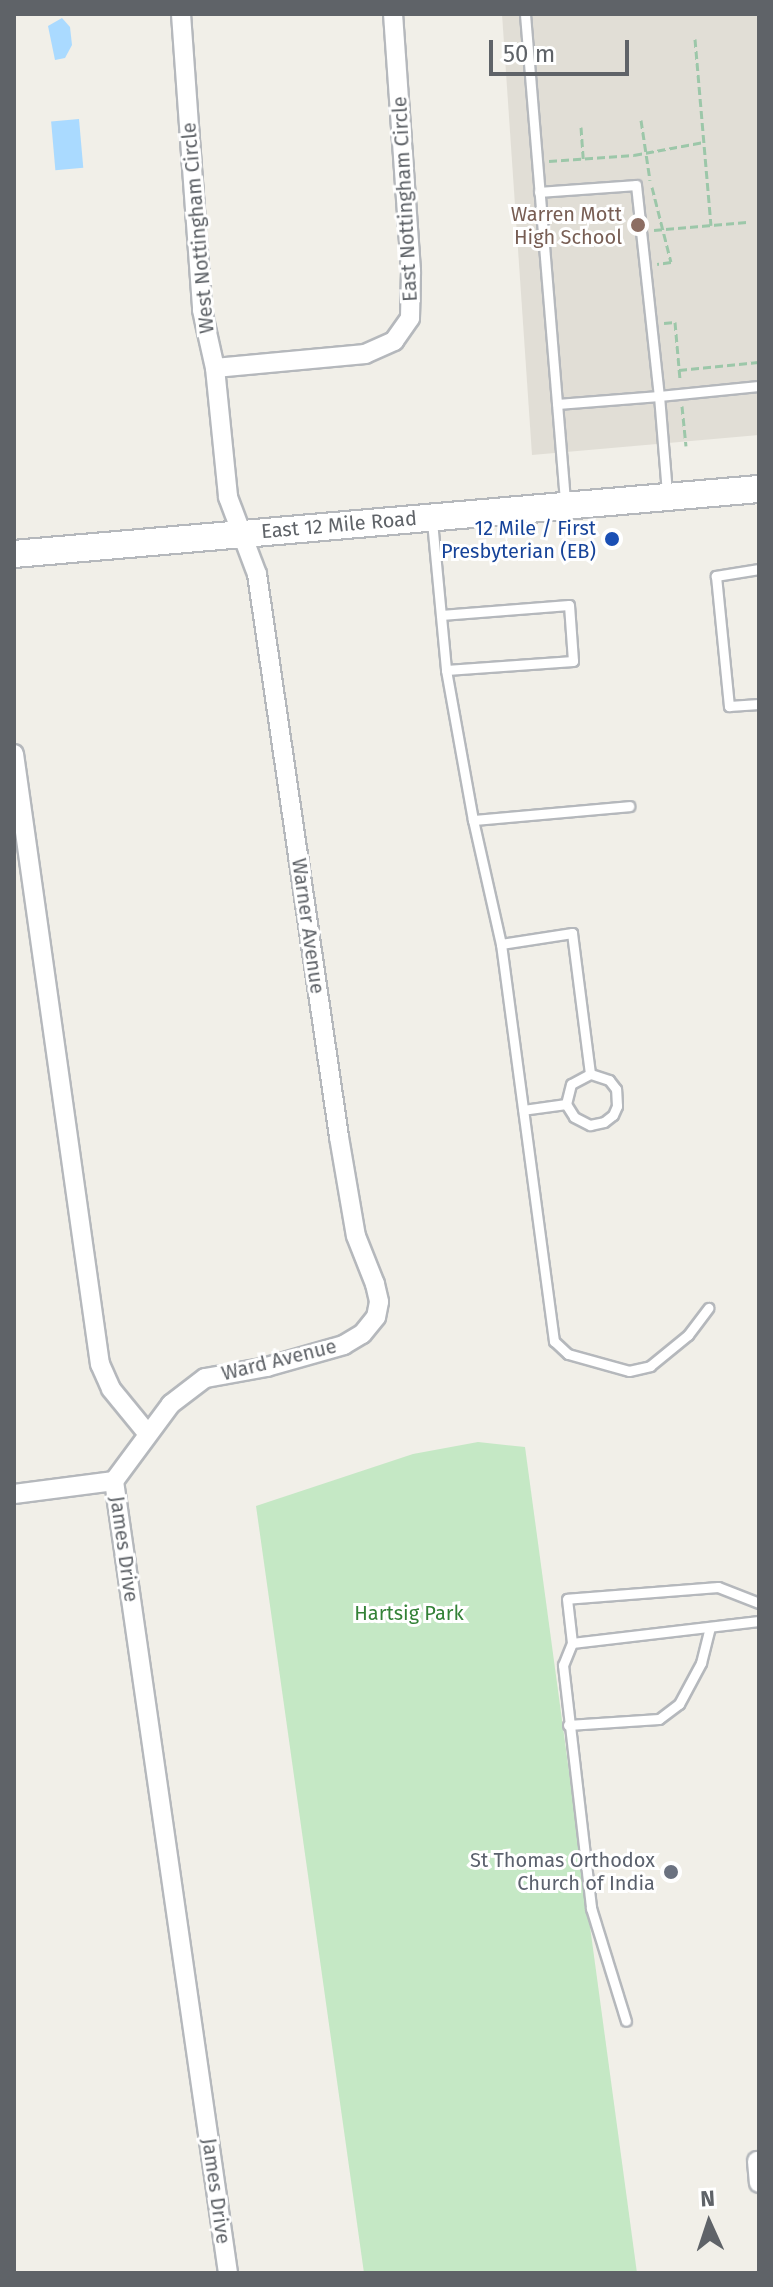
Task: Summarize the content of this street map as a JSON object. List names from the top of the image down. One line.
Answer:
{"streets":{"main road":["East 12 Mile Road"],"street":["East Nottingham Circle","West Nottingham Circle","Warner Avenue","Ward Avenue","James Drive"]},"crossings":[["East Nottingham Circle","West Nottingham Circle"],["West Nottingham Circle","East 12 Mile Road"],["West Nottingham Circle","Warner Avenue"],["East 12 Mile Road","Warner Avenue"],["Warner Avenue","Ward Avenue"],["Ward Avenue","James Drive"]],"parks":["Hartsig Park"],"places":["Warren Mott High School","12 Mile / First Presbyterian (EB)","St Thomas Orthodox Church of India"],"scale_bar":"50 m","north":"top"}
